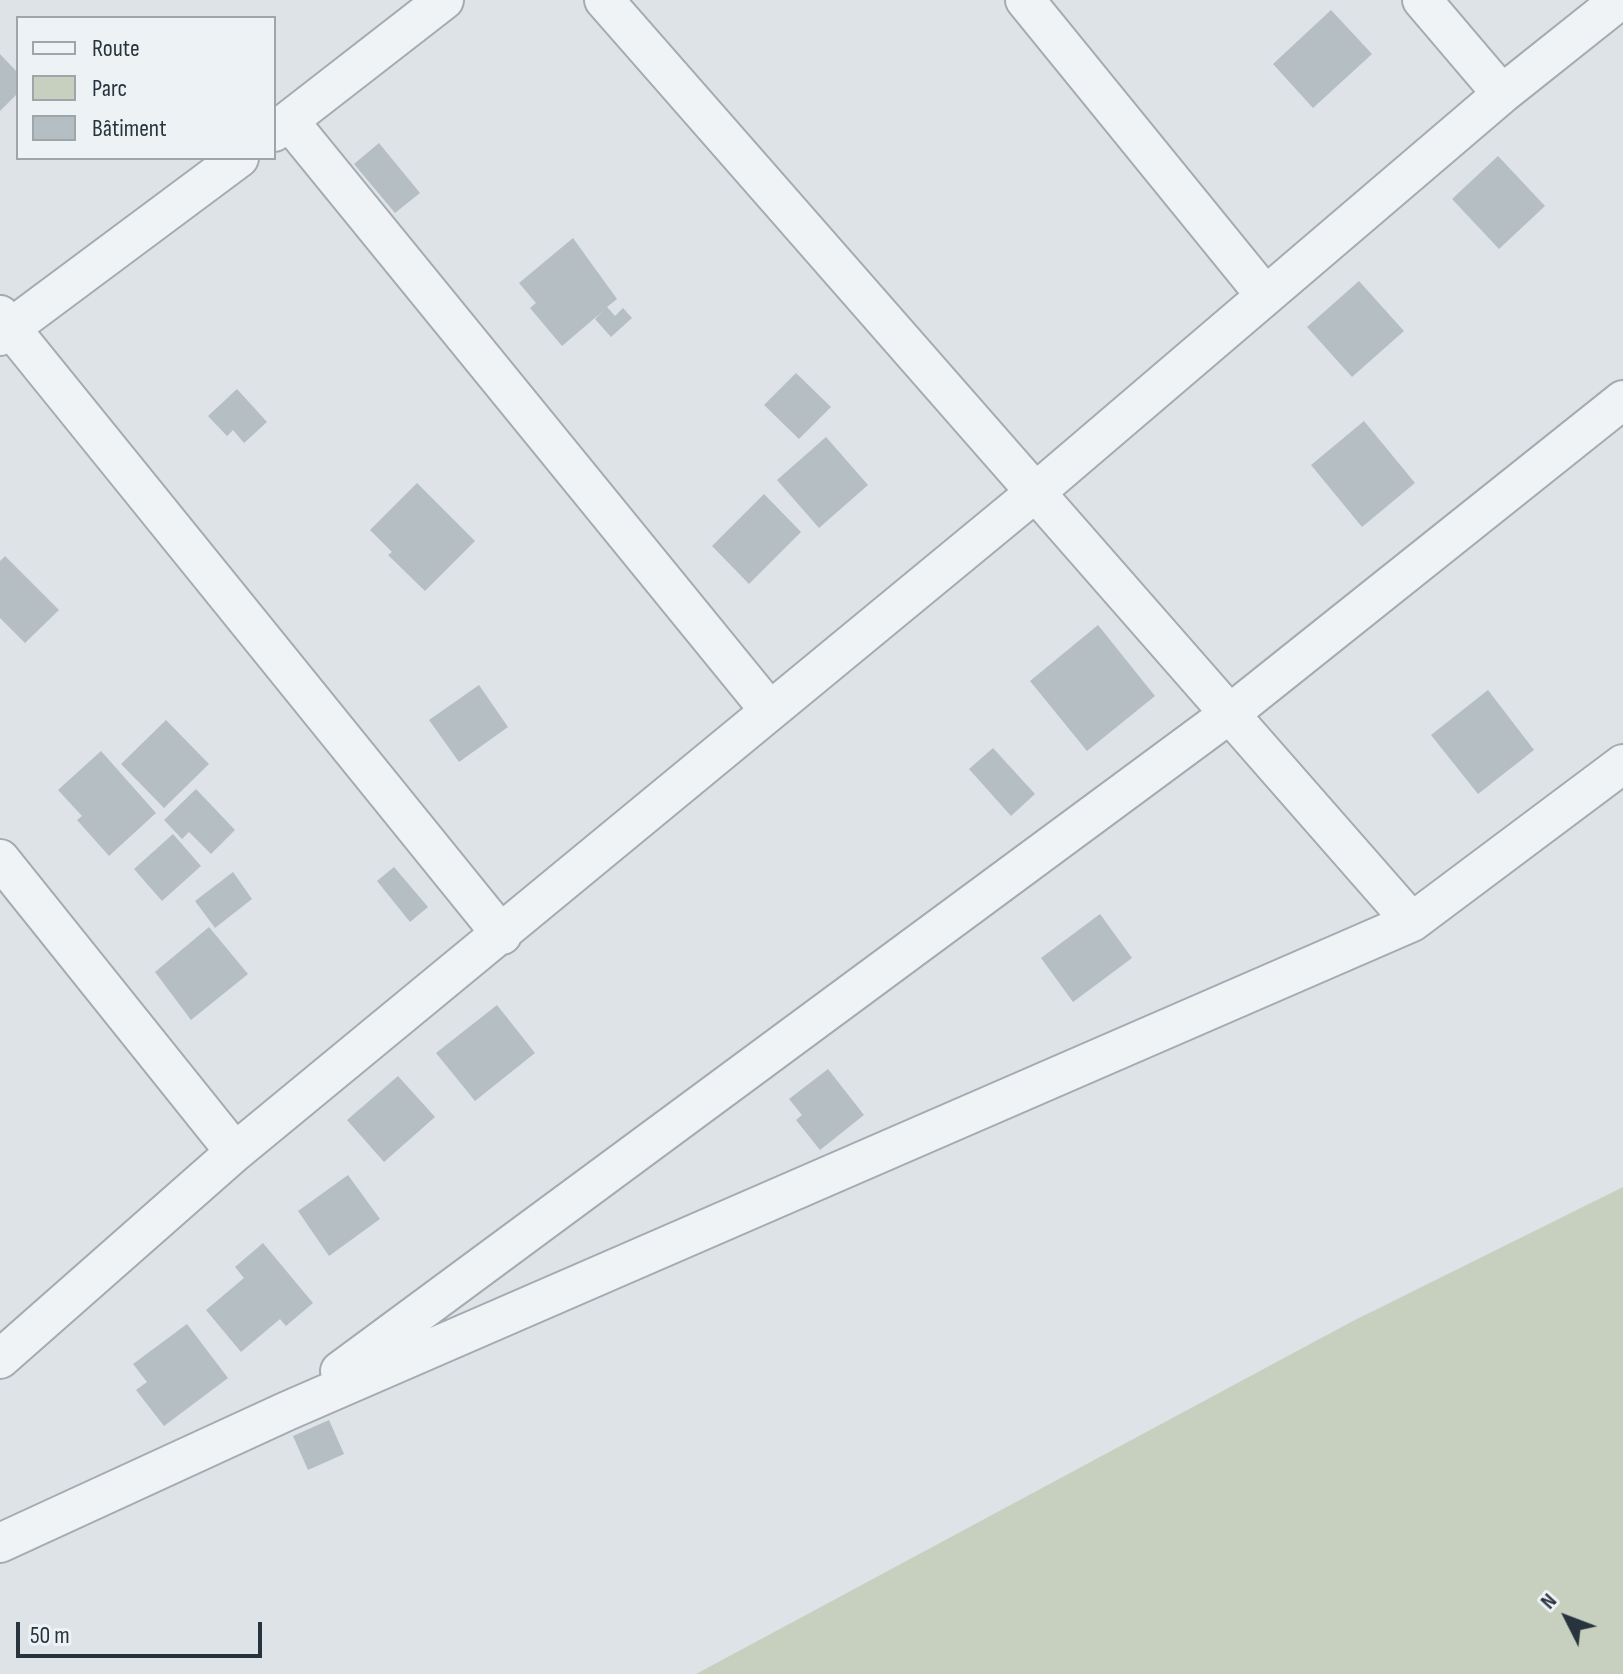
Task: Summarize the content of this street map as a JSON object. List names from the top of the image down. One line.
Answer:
{"legend":["Route","Parc","Bâtiment"],"scale_bar":"50 m","north":"top left"}
